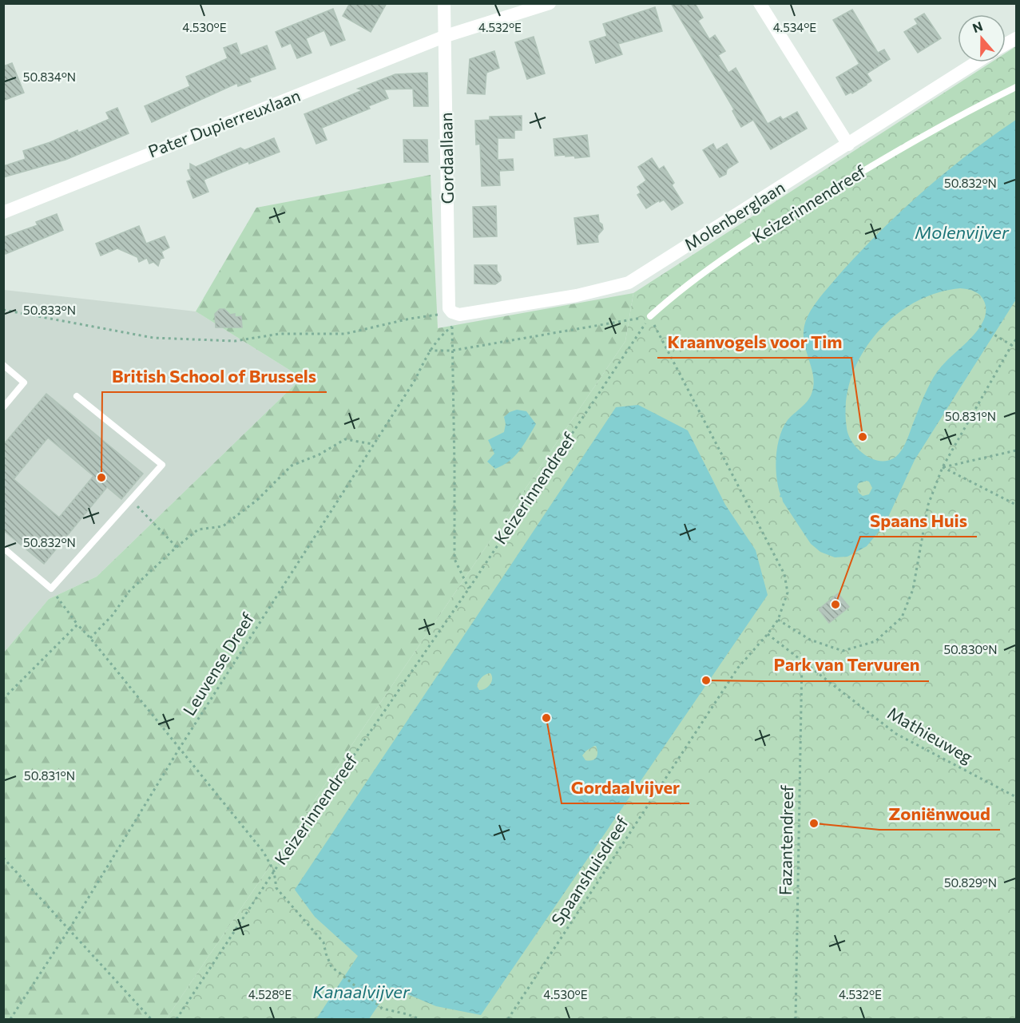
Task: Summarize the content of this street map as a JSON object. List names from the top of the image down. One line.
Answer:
{"streets":{"street":["Pater Dupierreuxlaan","Gordaallaan","Molenberglaan"],"lane":["Keizerinnendreef"],"path":["Leuvense Dreef","Mathieuweg","Fazantendreef","Spaanshuisdreef"]},"crossings":[["Pater Dupierreuxlaan","Gordaallaan"],["Gordaallaan","Molenberglaan"],["Keizerinnendreef","Spaanshuisdreef"],["Mathieuweg","Fazantendreef"],["Mathieuweg","Spaanshuisdreef"]],"water":["Molenvijver","Kanaalvijver"],"places":["Kraanvogels voor Tim","British School of Brussels","Spaans Huis","Park van Tervuren","Gordaalvijver","Zoniënwoud"],"north":"top","coordinates":["4.530°E","4.532°E","4.534°E","50.834°N","50.832°N","50.833°N","50.831°N","50.830°N","50.829°N","4.528°E"]}
